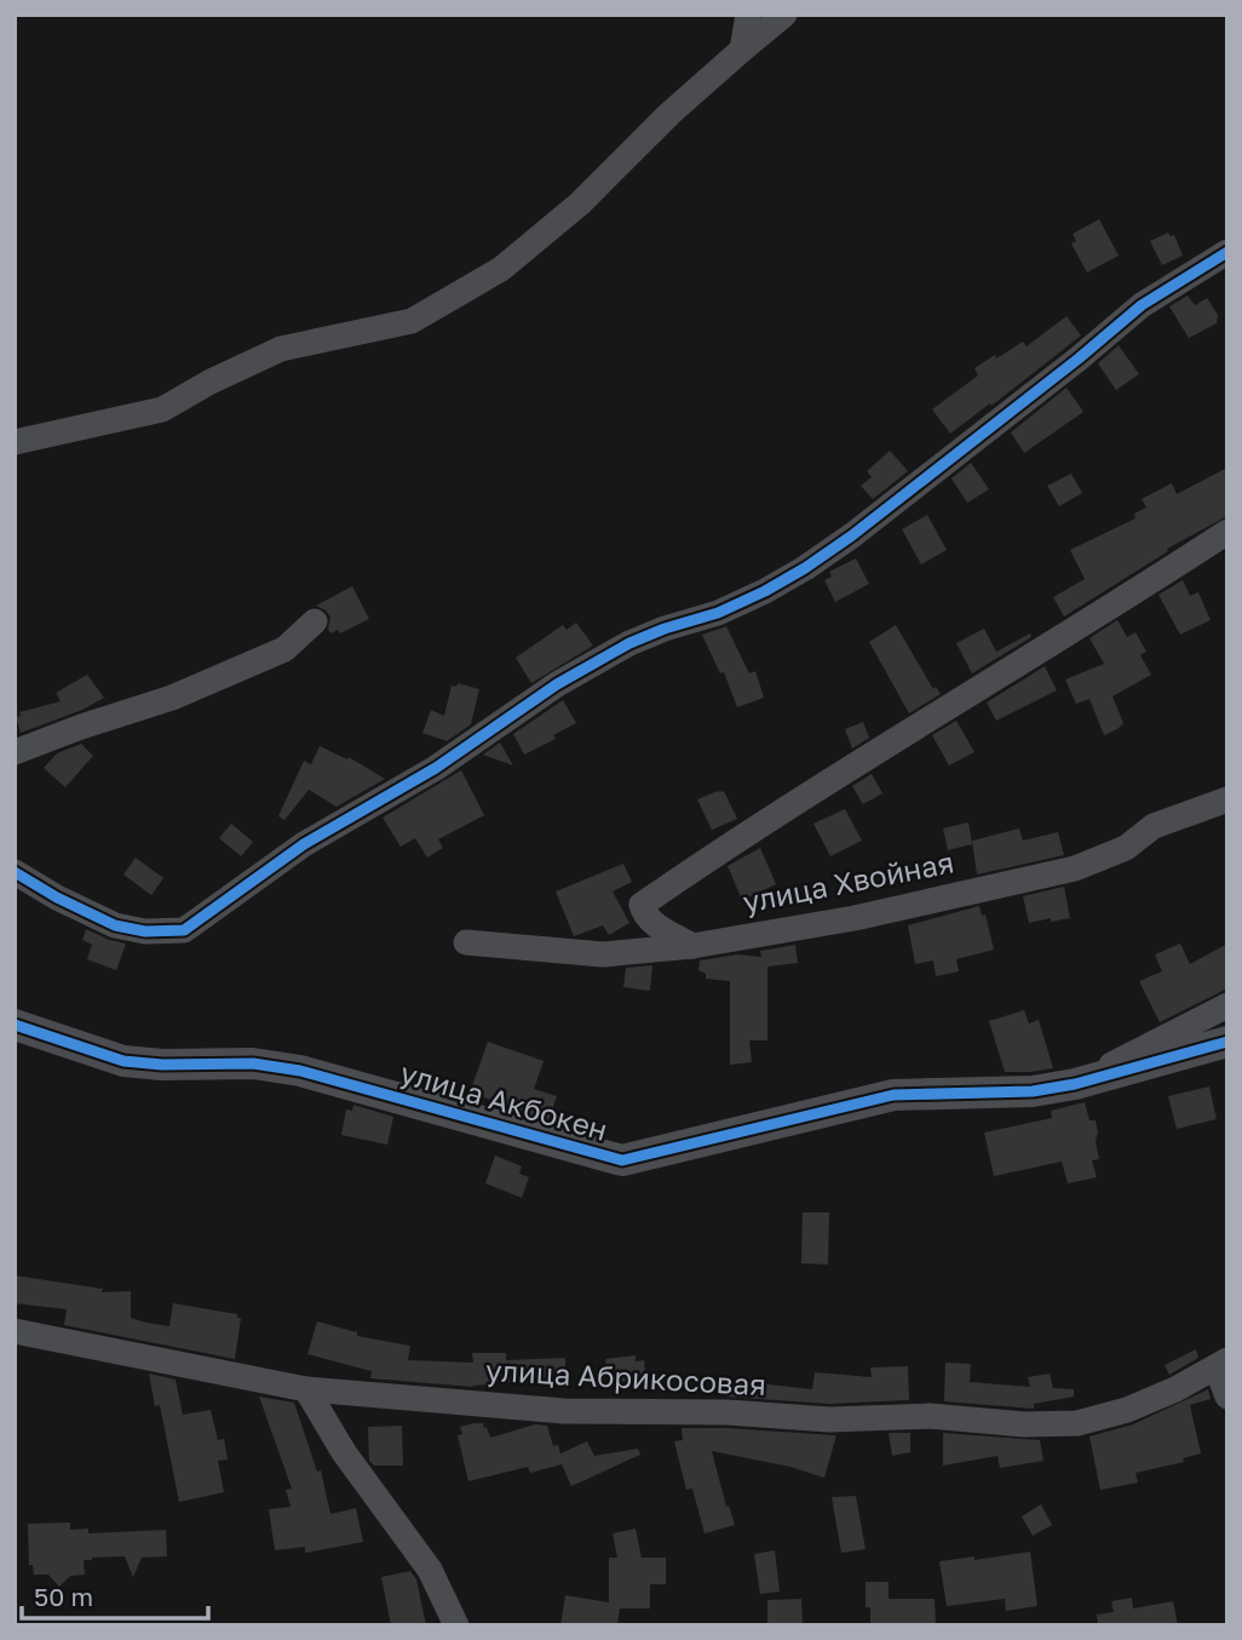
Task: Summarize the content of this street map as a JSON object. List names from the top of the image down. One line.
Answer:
{"streets":{"street":["улица Хвойная","улица Акбокен","улица Абрикосовая"]},"scale_bar":"50 m"}
